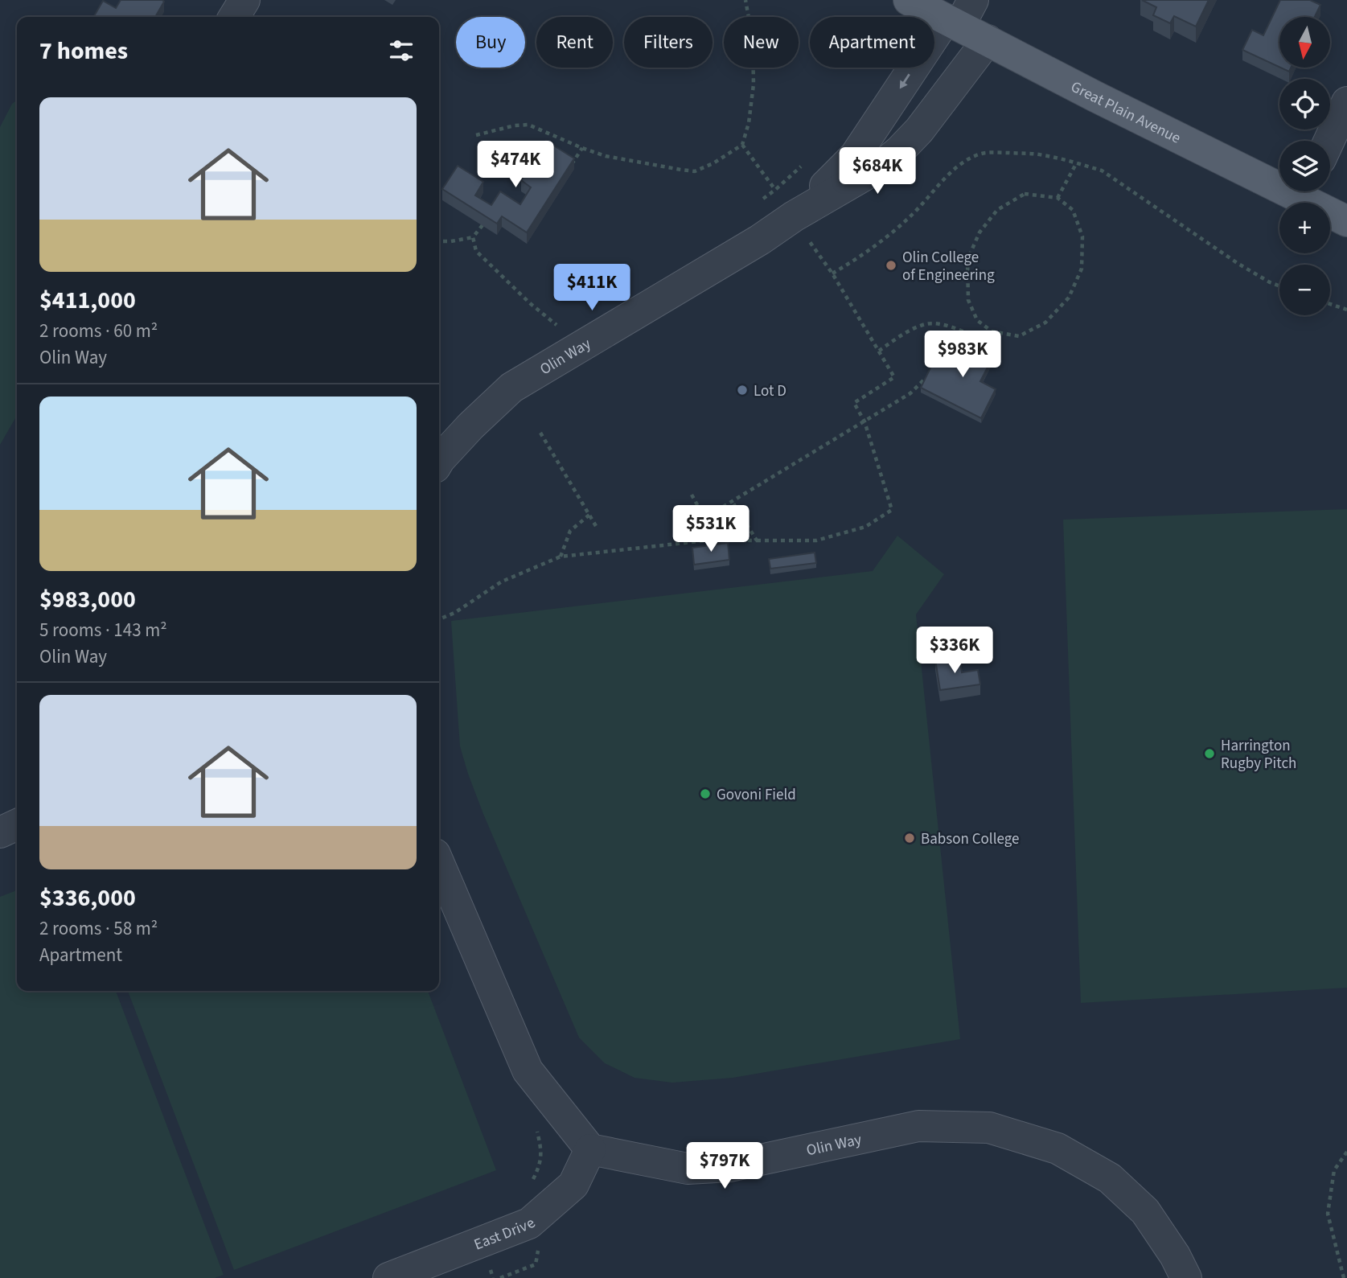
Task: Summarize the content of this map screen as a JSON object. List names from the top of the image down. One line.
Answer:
{"streets":{"main road":["Great Plain Avenue"],"street":["Olin Way","East Drive"]},"crossings":[["Great Plain Avenue","Olin Way"],["Olin Way","East Drive"]],"places":["Olin College of Engineering","Lot D","Harrington Rugby Pitch","Govoni Field","Babson College"],"north":"bottom","page":{"map_buttons":["+","−"],"chip":["Buy","Rent","Filters","New","Apartment"],"heading":"7 homes","list":[{"name":"$411,000","note":"2 rooms · 60 m² · Olin Way"},{"name":"$983,000","note":"5 rooms · 143 m² · Olin Way"},{"name":"$336,000","note":"2 rooms · 58 m² · Apartment"}],"price":["$474K","$684K","$411K","$983K","$531K","$336K","$797K"]}}
